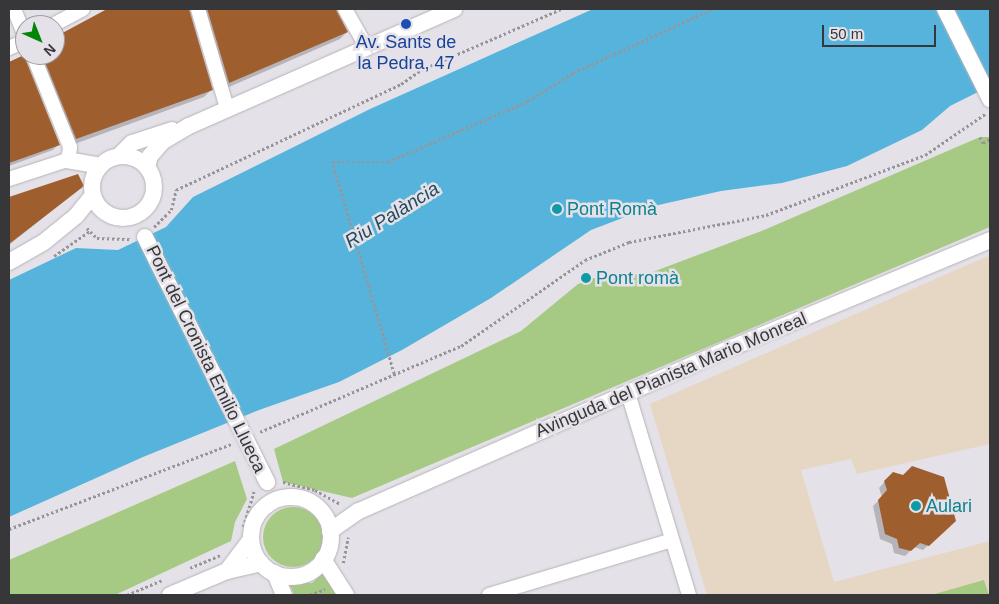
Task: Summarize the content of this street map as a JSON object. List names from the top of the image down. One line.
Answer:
{"streets":{"street":["Pont del Cronista Emilio Llueca","Avinguda del Pianista Mario Monreal"]},"crossings":[["Pont del Cronista Emilio Llueca","Avinguda del Pianista Mario Monreal"]],"water":["Riu Palància"],"places":["Av. Sants de la Pedra, 47","Pont Romà","Pont romà","Aulari"],"scale_bar":"50 m","north":"bottom right"}
